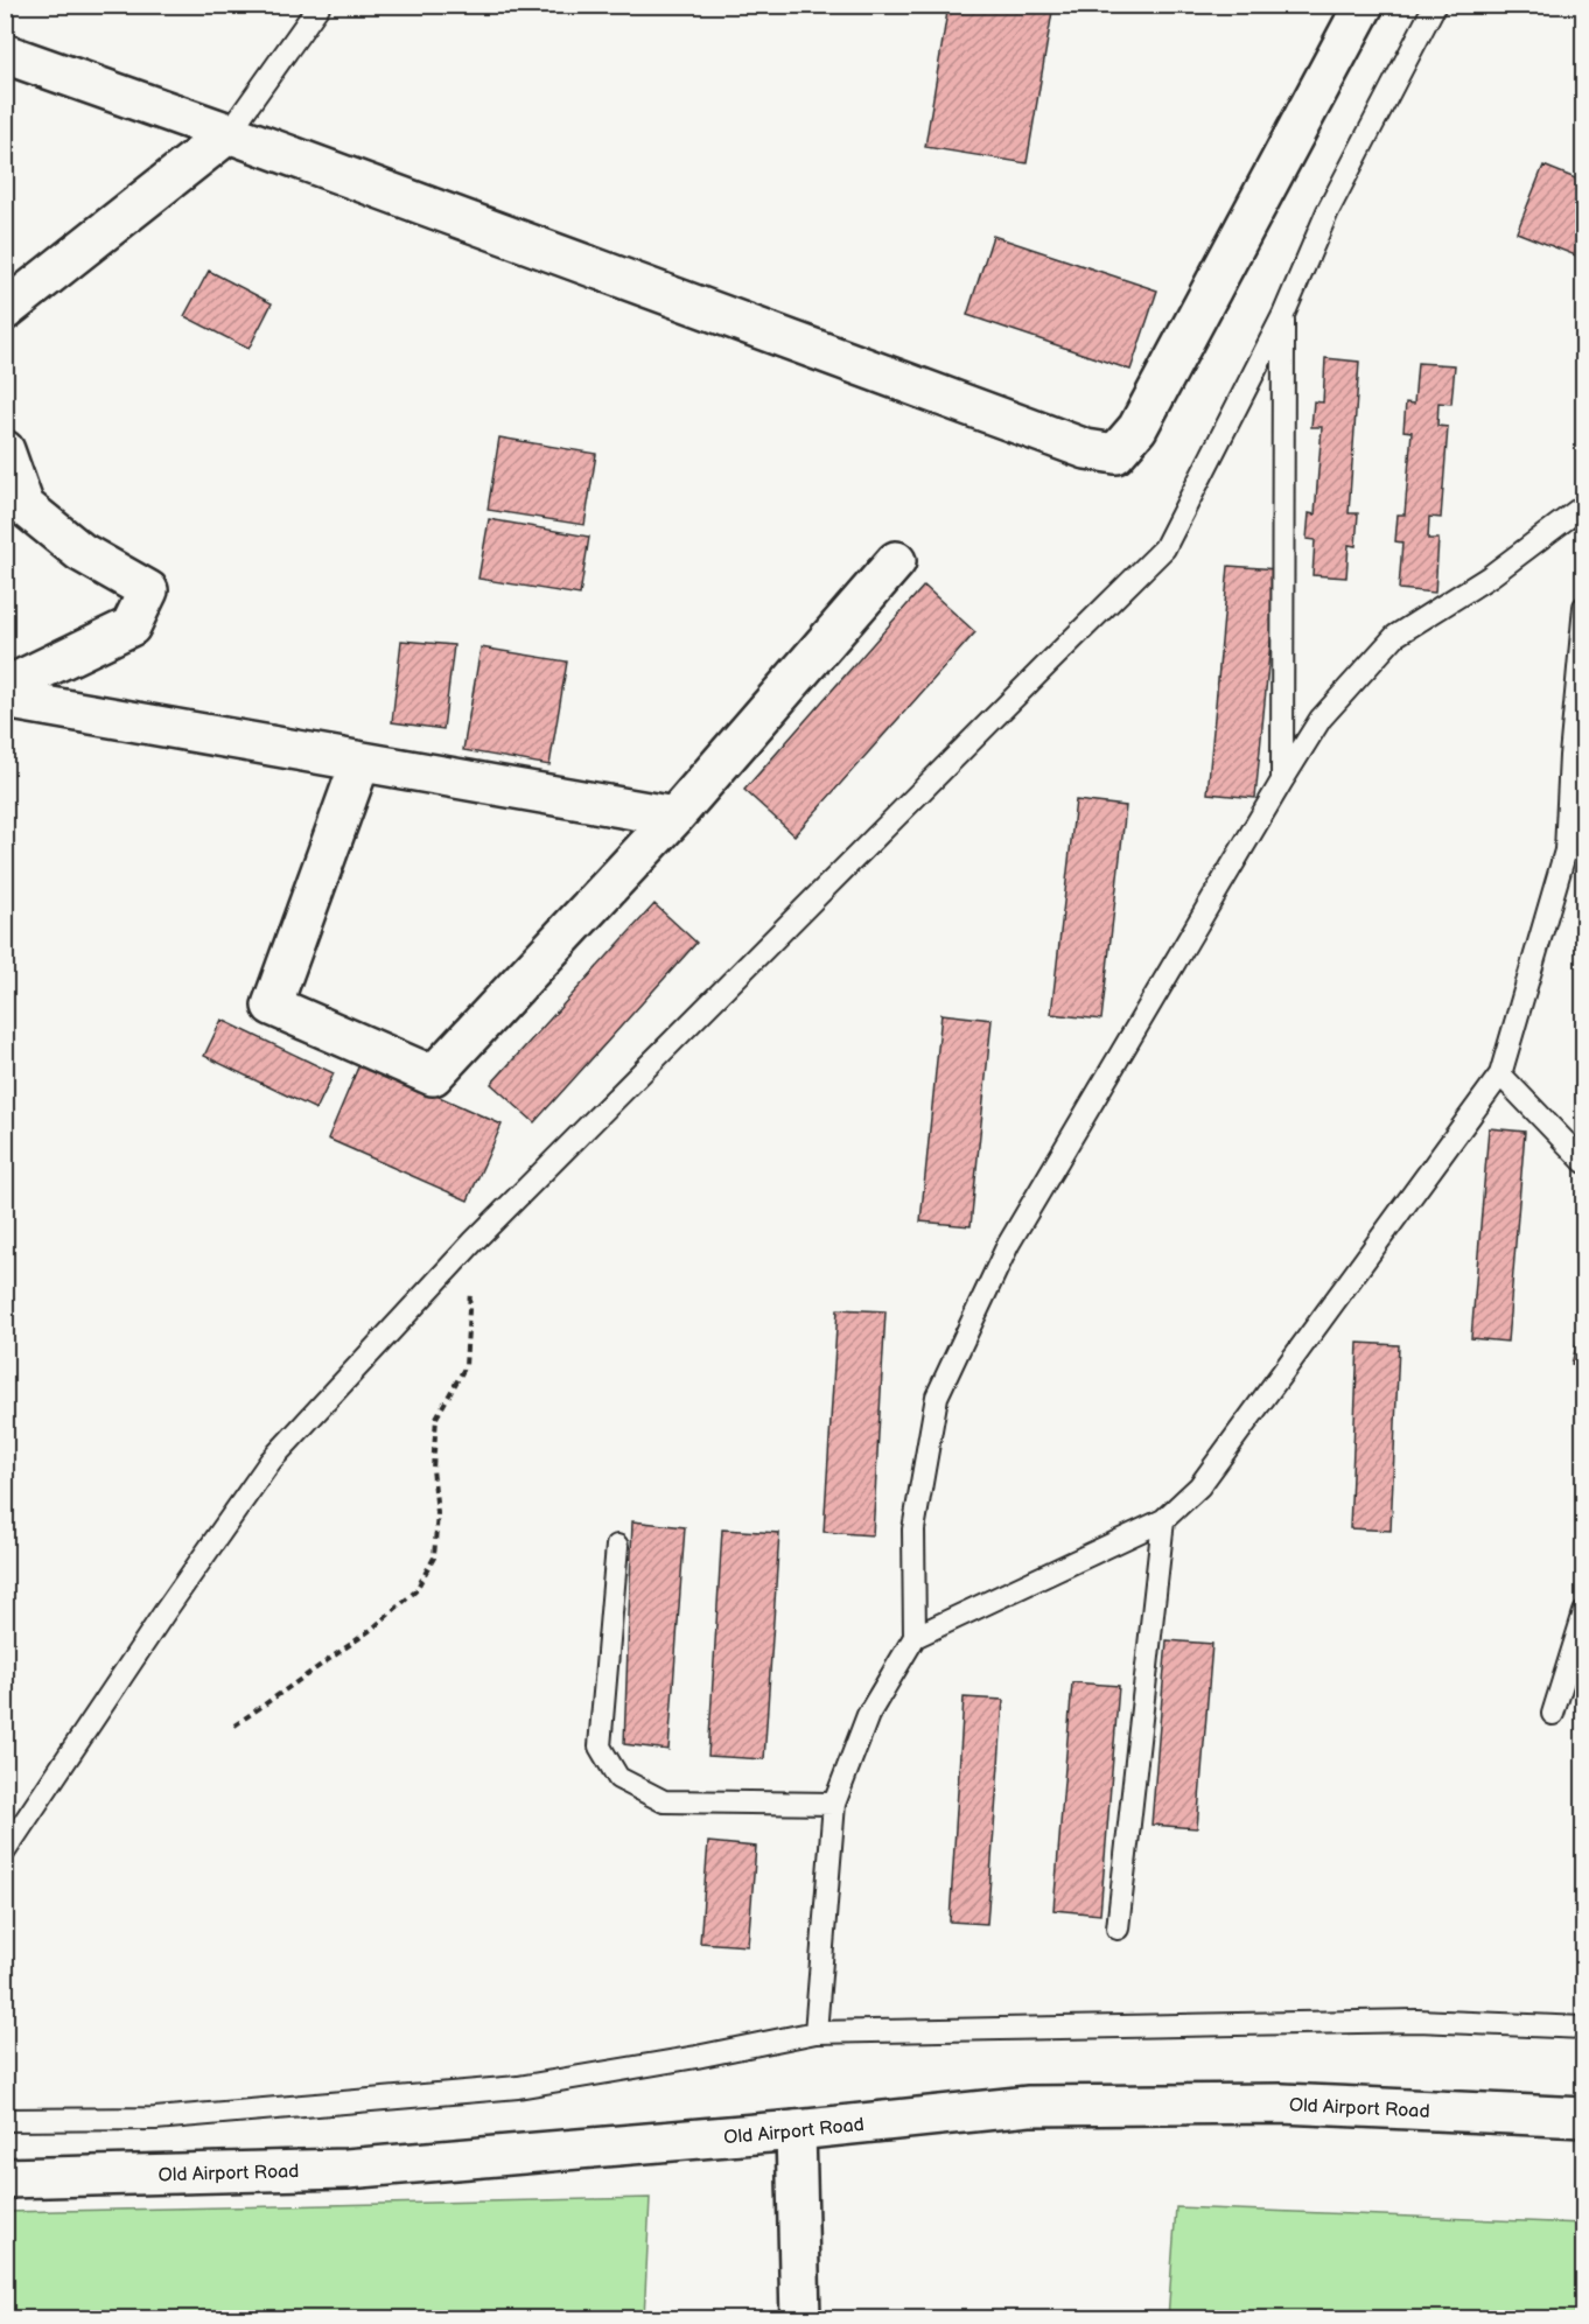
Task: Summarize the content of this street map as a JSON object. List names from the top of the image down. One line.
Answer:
{"streets":{"street":["Old Airport Road"]}}
